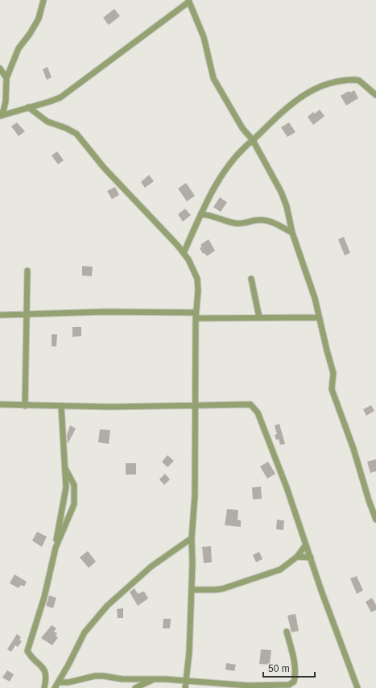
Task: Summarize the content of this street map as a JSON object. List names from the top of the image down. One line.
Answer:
{"scale_bar":"50 m"}
